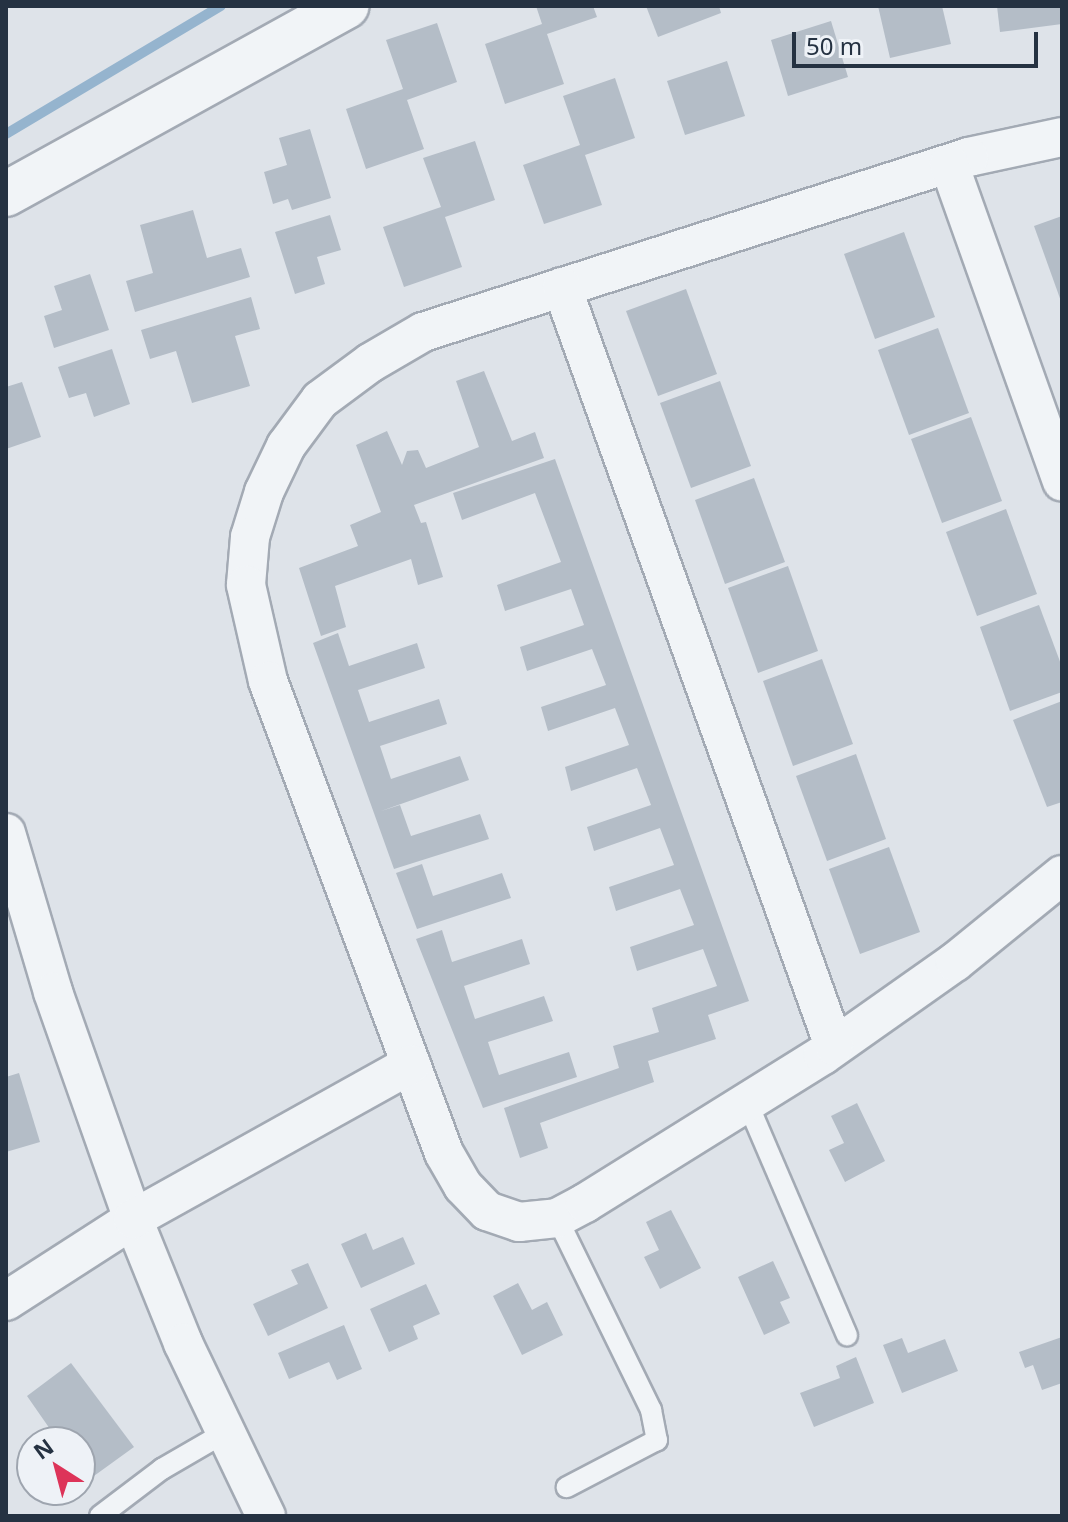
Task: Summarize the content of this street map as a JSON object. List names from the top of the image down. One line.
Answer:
{"scale_bar":"50 m","north":"top left"}
